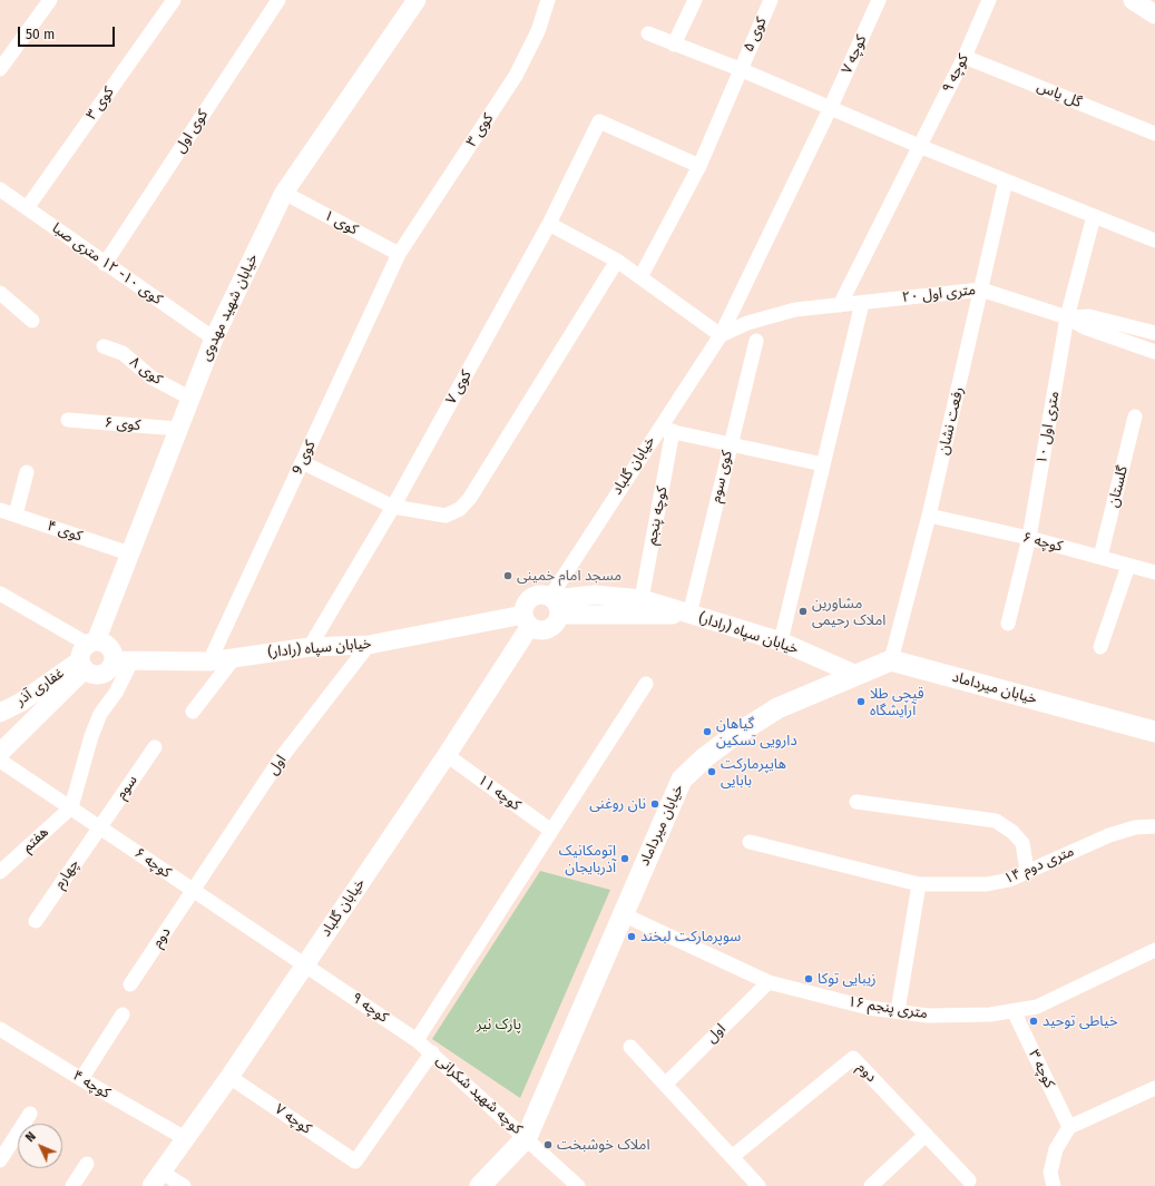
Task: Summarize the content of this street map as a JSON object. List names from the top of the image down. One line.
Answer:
{"streets":{"main road":["خیابان میرداماد"],"street":["کوی ۵","کوچه ۷","کوچه ۹","گل یاس","کوی ۳","کوی اول","کوی ۱","کوی ۱۰- ۱۲ متری صبا","۲۰ متری اول","خیابان شهید مهدوی","کوی ۸","کوی ۷","رفعت نشان","کوی ۶","۱۰ متری اول","کوی 9","خیابان گلباد","کوی سوم","گلستان","کوچه پنجم","کوی ۴","کوچه ۶","خیابان سپاه (رادار)","غفاری آذر","اول","سوم","کوچه ۱۱","هفتم","۱۴ متری دوم","چهارم","دوم","۱۶ متری پنجم","کوچه ۳","کوچه ۴","کوچه شهید شکرانی"]},"crossings":[["کوی ۵","کوی ۷"],["کوچه ۷","کوچه ۹"],["کوچه ۷","۲۰ متری اول"],["کوچه ۷","خیابان گلباد"],["کوچه ۷","کوچه شهید شکرانی"],["کوچه ۹","گل یاس"],["کوچه ۹","۲۰ متری اول"],["کوچه ۹","خیابان گلباد"],["کوچه ۹","کوچه ۶"],["کوچه ۹","کوچه شهید شکرانی"],["کوی ۳","کوی ۱"],["کوی ۳","کوی ۱۰- ۱۲ متری صبا"],["کوی ۳","کوی 9"],["کوی اول","کوی ۱۰- ۱۲ متری صبا"],["کوی ۱","خیابان شهید مهدوی"],["کوی ۱","کوی 9"],["کوی ۱۰- ۱۲ متری صبا","خیابان شهید مهدوی"],["۲۰ متری اول","رفعت نشان"],["۲۰ متری اول","۱۰ متری اول"],["۲۰ متری اول","خیابان گلباد"],["خیابان شهید مهدوی","کوی ۸"],["خیابان شهید مهدوی","کوی ۶"],["خیابان شهید مهدوی","کوی ۴"],["خیابان شهید مهدوی","غفاری آذر"],["کوی ۷","خیابان سپاه (رادار)"],["رفعت نشان","کوچه ۶"],["رفعت نشان","خیابان میرداماد"],["۱۰ متری اول","کوچه ۶"],["کوی 9","خیابان سپاه (رادار)"],["خیابان گلباد","کوچه ۶"],["خیابان گلباد","خیابان سپاه (رادار)"],["خیابان گلباد","کوچه ۱۱"],["خیابان گلباد","کوچه ۴"],["کوی سوم","خیابان سپاه (رادار)"],["گلستان","کوچه ۶"],["کوچه پنجم","خیابان سپاه (رادار)"],["کوچه ۶","اول"],["کوچه ۶","سوم"],["کوچه ۶","هفتم"],["کوچه ۶","چهارم"],["کوچه ۶","دوم"],["خیابان سپاه (رادار)","خیابان میرداماد"],["خیابان سپاه (رادار)","اول"],["خیابان میرداماد","۱۶ متری پنجم"],["خیابان میرداماد","کوچه شهید شکرانی"],["اول","دوم"],["اول","۱۶ متری پنجم"],["سوم","چهارم"],["۱۶ متری پنجم","کوچه ۳"]],"parks":["پارک نیر"],"places":["مسجد امام خمینی","مشاورین املاک رحیمی","قیچی طلا آرایشگاه","گیاهان دارویی تسکین","هایپرمارکت بابایی","نان روغنی","اتومکانیک آذربایجان","سوپرمارکت لبخند","زیبایی توکا","خیاطی توحید","املاک خوشبخت"],"scale_bar":"50 m","north":"top left"}
